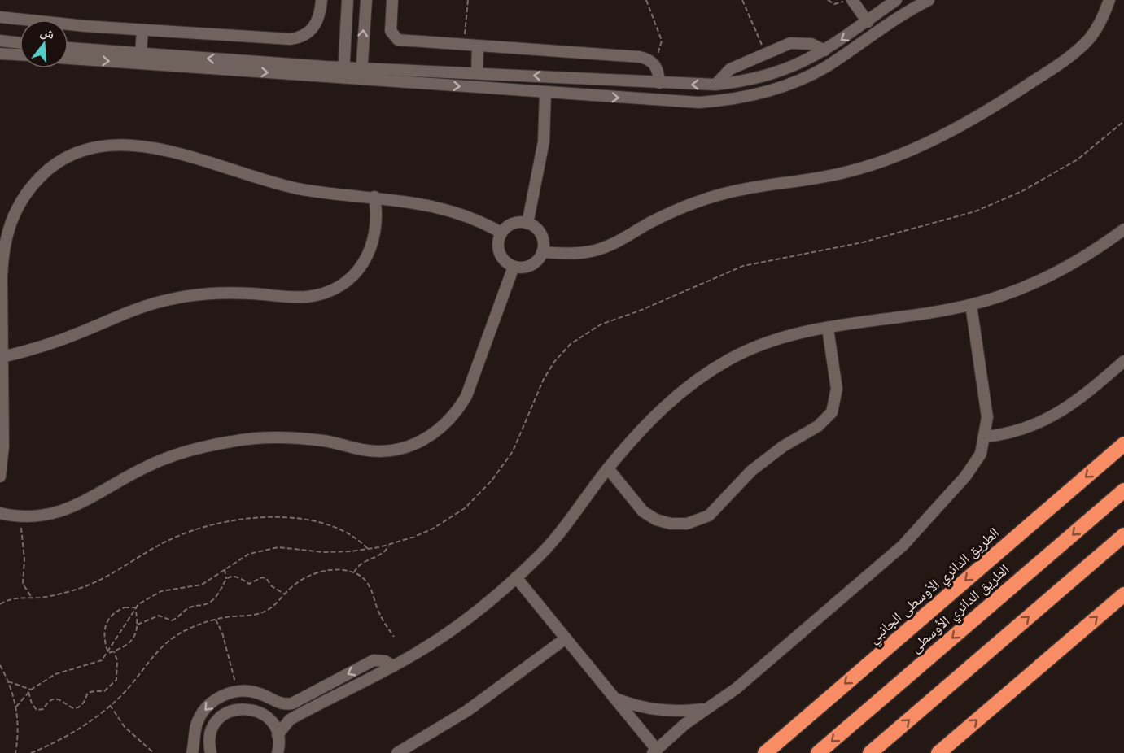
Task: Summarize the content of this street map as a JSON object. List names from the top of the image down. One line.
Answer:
{"streets":{"highway":["الطريق الدائري الأوسطى الجانبي","الطريق الدائري الأوسطى"]},"north":"top"}
